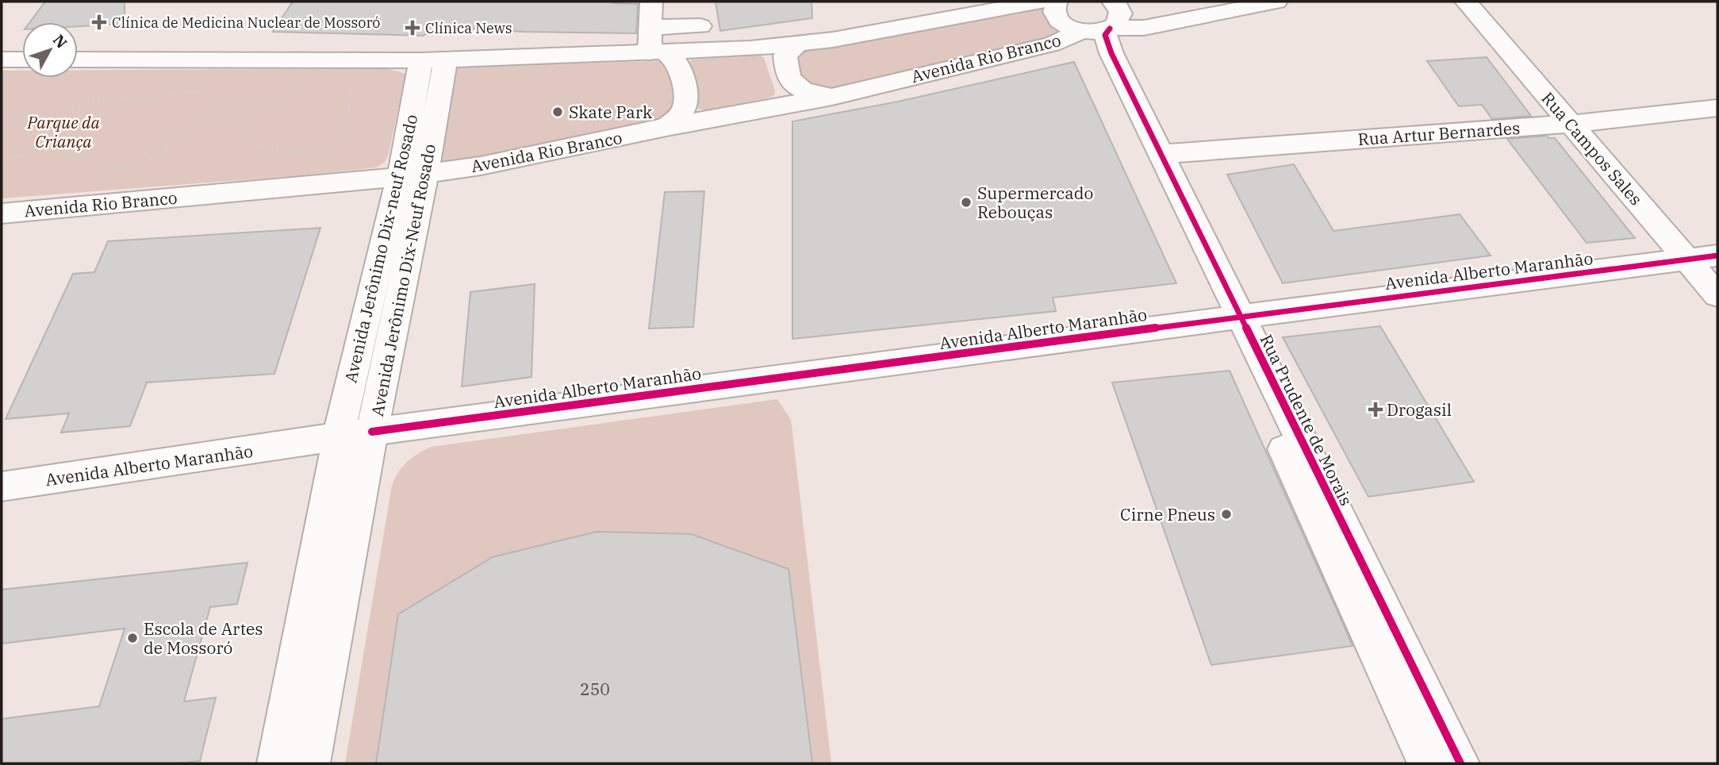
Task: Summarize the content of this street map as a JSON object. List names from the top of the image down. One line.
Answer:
{"streets":{"street":["Avenida Rio Branco","Rua Artur Bernardes","Rua Campos Sales","Avenida Jerônimo Dix-neuf Rosado","Avenida Alberto Maranhão","Avenida Jerônimo Dix-Neuf Rosado","Rua Prudente de Morais"]},"crossings":[["Avenida Rio Branco","Avenida Jerônimo Dix-neuf Rosado"],["Avenida Rio Branco","Rua Prudente de Morais"],["Rua Artur Bernardes","Rua Campos Sales"],["Rua Artur Bernardes","Rua Prudente de Morais"],["Rua Campos Sales","Avenida Alberto Maranhão"],["Avenida Jerônimo Dix-neuf Rosado","Avenida Alberto Maranhão"],["Avenida Jerônimo Dix-neuf Rosado","Avenida Jerônimo Dix-Neuf Rosado"],["Avenida Alberto Maranhão","Avenida Jerônimo Dix-Neuf Rosado"],["Avenida Alberto Maranhão","Rua Prudente de Morais"]],"parks":["Parque da Criança"],"places":{"health":["Clínica de Medicina Nuclear de Mossoró","Clínica News","Drogasil"],"other":["Skate Park","Supermercado Rebouças","Cirne Pneus","Escola de Artes de Mossoró"]},"house_numbers":["250"],"north":"top right"}
